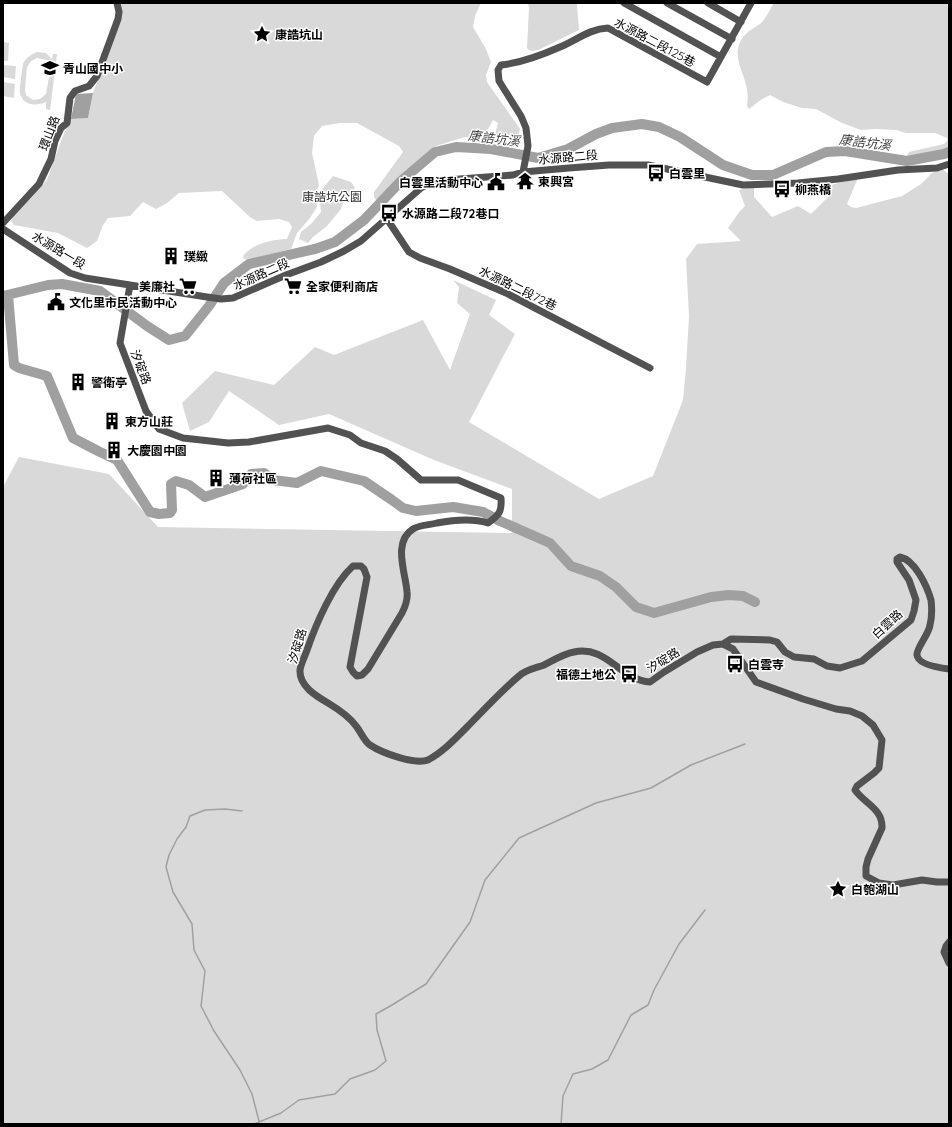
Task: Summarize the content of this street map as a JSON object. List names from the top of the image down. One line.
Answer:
{"streets":{"street":["水源路二段125巷","環山路","水源路二段","水源路一段","水源路二段72巷","汐碇路","白雲路"]},"crossings":[["水源路二段125巷","水源路二段"],["水源路二段","水源路一段"],["水源路二段","水源路二段72巷"],["水源路二段","汐碇路"],["水源路一段","汐碇路"],["汐碇路","白雲路"]],"water":["康誥坑溪"],"parks":["康誥坑公園"],"places":{"place":["康誥坑山","白匏湖山"],"school or university":["青山國中小"],"bus stop":["白雲里","柳燕橋","水源路二段72巷口","白雲寺","福德土地公"],"temple":["東興宮"],"public building":["白雲里活動中心","文化里市民活動中心"],"building":["璞緻","警衛亭","東方山莊","大慶園中園","薄荷社區"],"supermarket":["美廉社","全家便利商店"]}}
